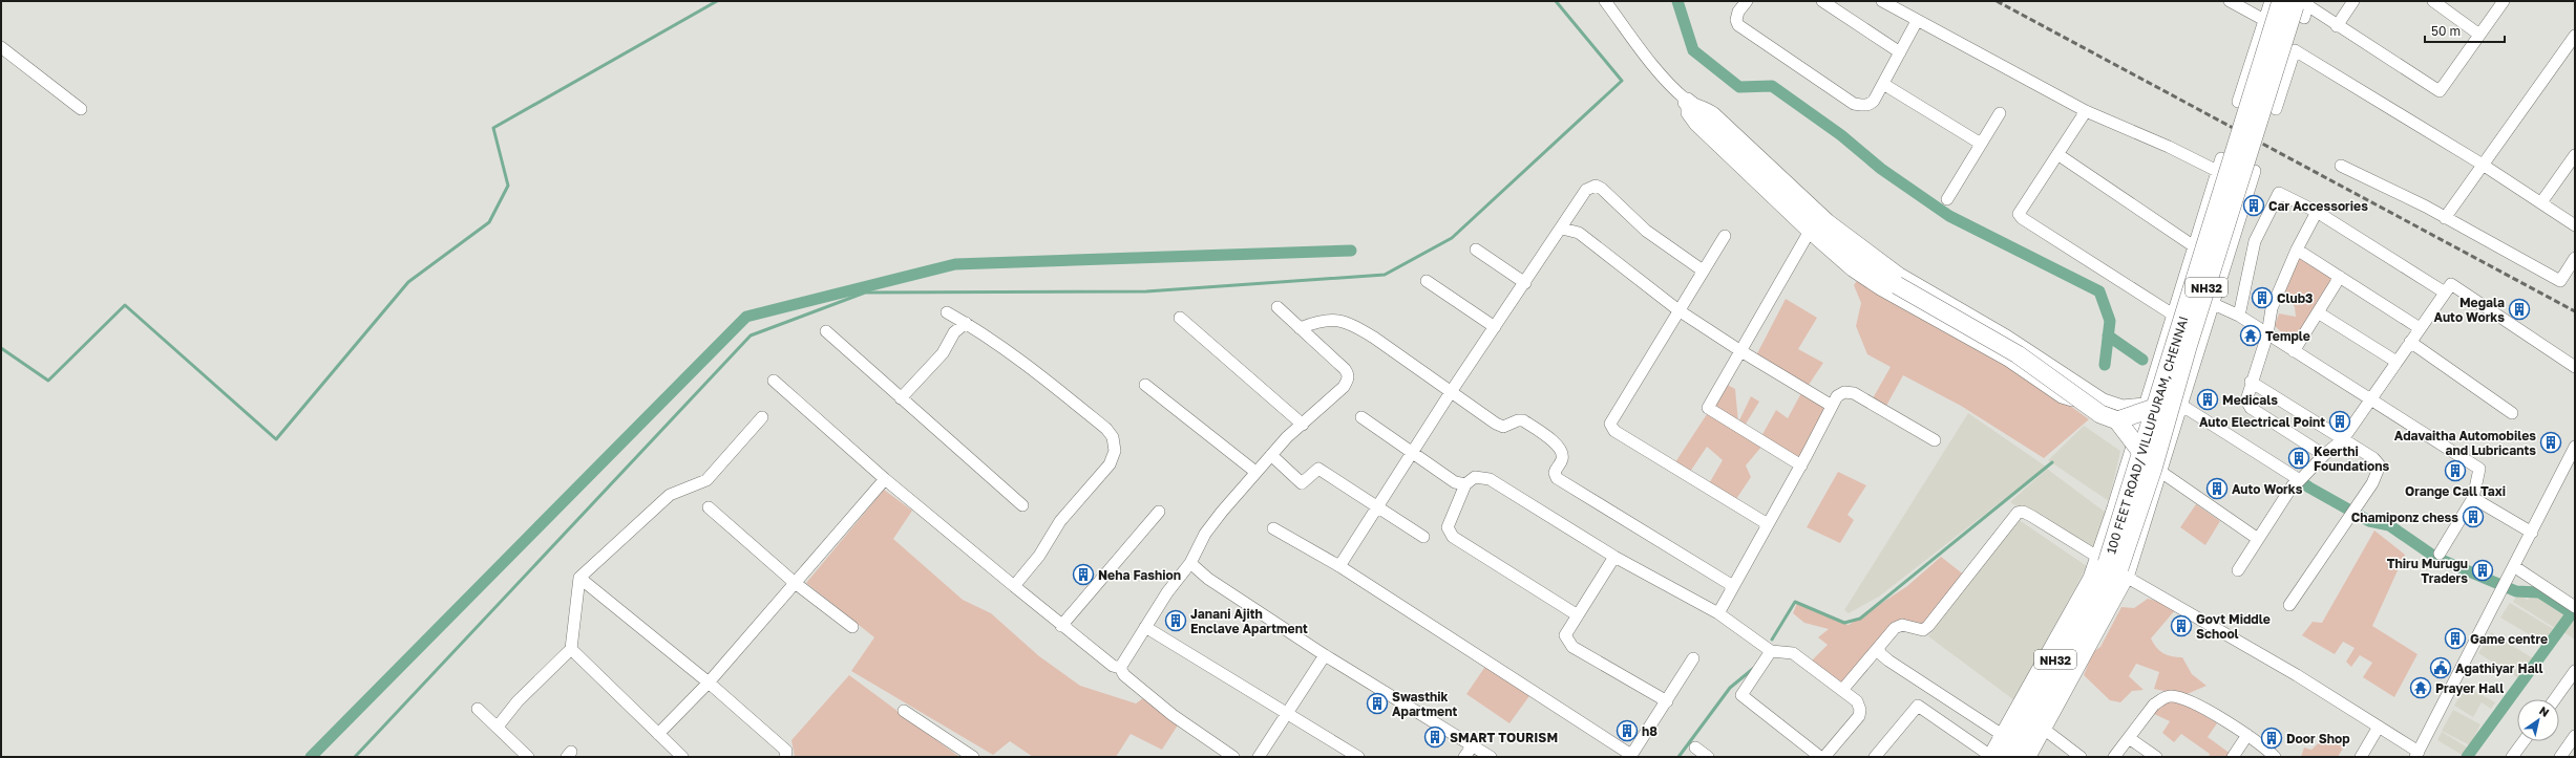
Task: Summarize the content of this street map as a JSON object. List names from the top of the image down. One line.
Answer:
{"streets":{"highway":["NH32","100 FEET ROAD/ VILLUPURAM, CHENNAI"]},"places":{"building":["Car Accessories","Club3","Megala Auto Works","Medicals","Auto Electrical Point","Adavaitha Automobiles and Lubricants","Keerthi Foundations","Orange Call Taxi","Auto Works","Chamiponz chess","Thiru Murugu Traders","Neha Fashion","Janani Ajith Enclave Apartment","Govt Middle School","Game centre","Swasthik Apartment","h8","SMART TOURISM","Door Shop"],"temple":["Temple","Prayer Hall"],"public building":["Agathiyar Hall"]},"scale_bar":"50 m","north":"top right"}
